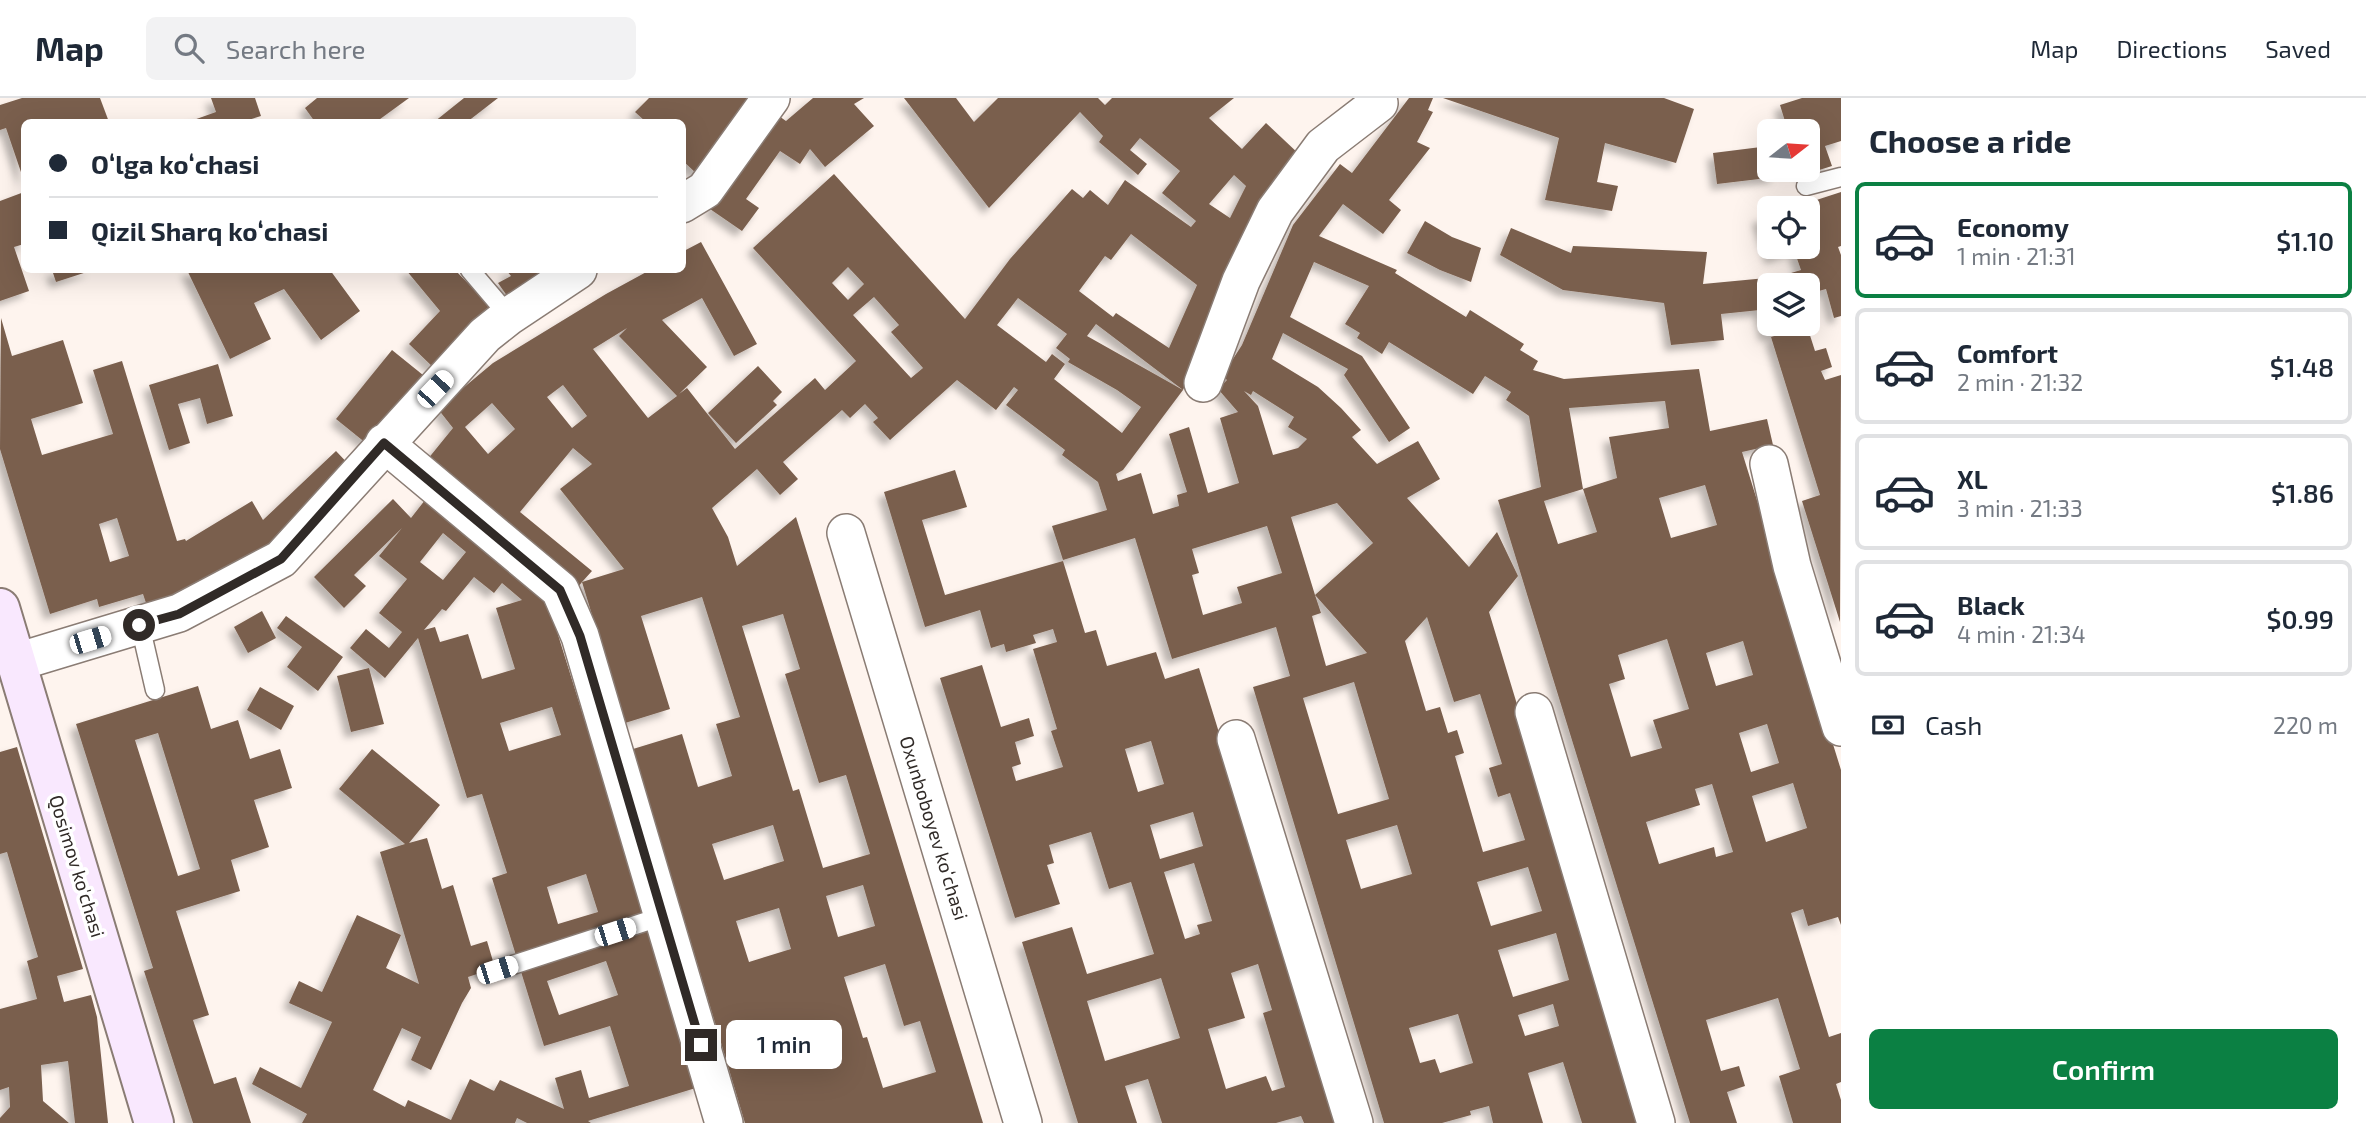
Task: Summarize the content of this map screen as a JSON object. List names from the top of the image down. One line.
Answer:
{"streets":{"street":["Oxunboboyev koʻchasi","Qosimov ko'chasi"]},"north":"right","page":{"header":"Map","search":"Search here","nav":["Map","Directions","Saved"],"heading":"Choose a ride","banner":["Oʻlga koʻchasi","Qizil Sharq koʻchasi"],"list":[{"name":"Economy","note":"1 min · 21:31","value":"$1.10"},{"name":"Comfort","note":"2 min · 21:32","value":"$1.48"},{"name":"XL","note":"3 min · 21:33","value":"$1.86"},{"name":"Black","note":"4 min · 21:34","value":"$0.99"}],"pay":["Cash","220 m"],"buttons":"Confirm","bubble":"1 min"}}
